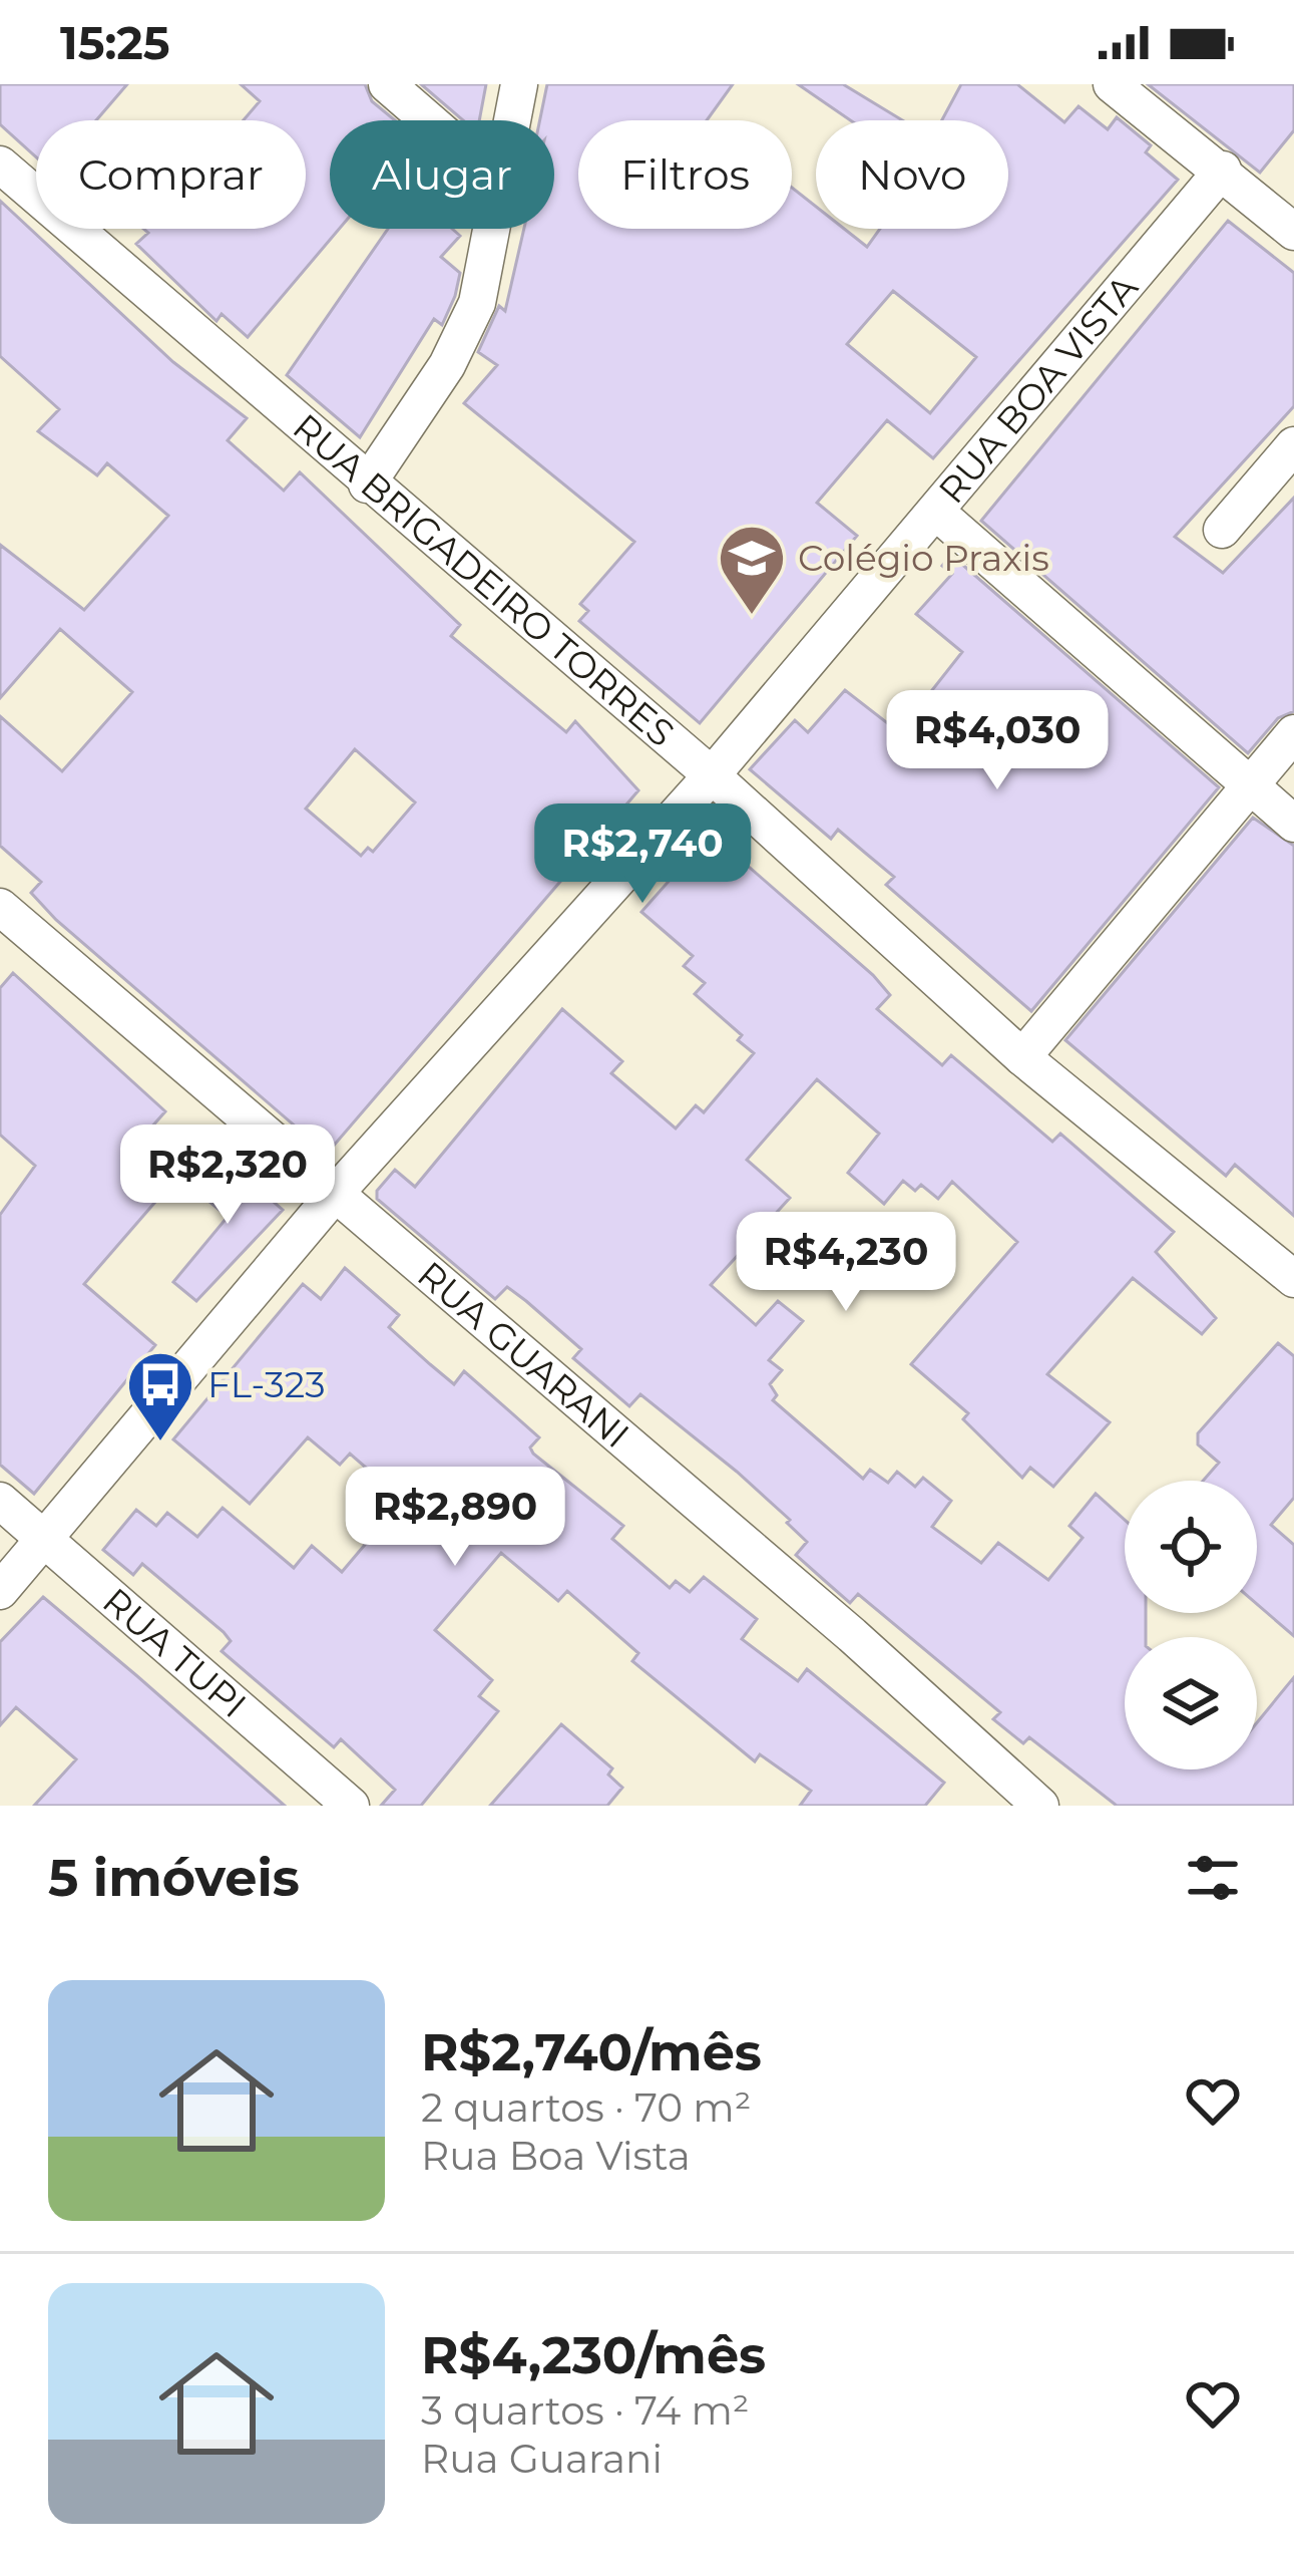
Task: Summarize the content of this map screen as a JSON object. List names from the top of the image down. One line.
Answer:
{"streets":{"street":["RUA BOA VISTA","RUA BRIGADEIRO TORRES","RUA GUARANI","RUA TUPI"]},"crossings":[["RUA BOA VISTA","RUA BRIGADEIRO TORRES"],["RUA BOA VISTA","RUA GUARANI"],["RUA BOA VISTA","RUA TUPI"]],"places":{"school or university":["Colégio Praxis"],"bus stop":["FL-323"]},"page":{"status":"15:25","chip":["Comprar","Alugar","Filtros","Novo"],"price":["R$4,030","R$2,740","R$2,320","R$4,230","R$2,890"],"heading":"5 imóveis","list":[{"name":"R$2,740/mês","note":"2 quartos · 70 m² · Rua Boa Vista"},{"name":"R$4,230/mês","note":"3 quartos · 74 m² · Rua Guarani"}]}}
